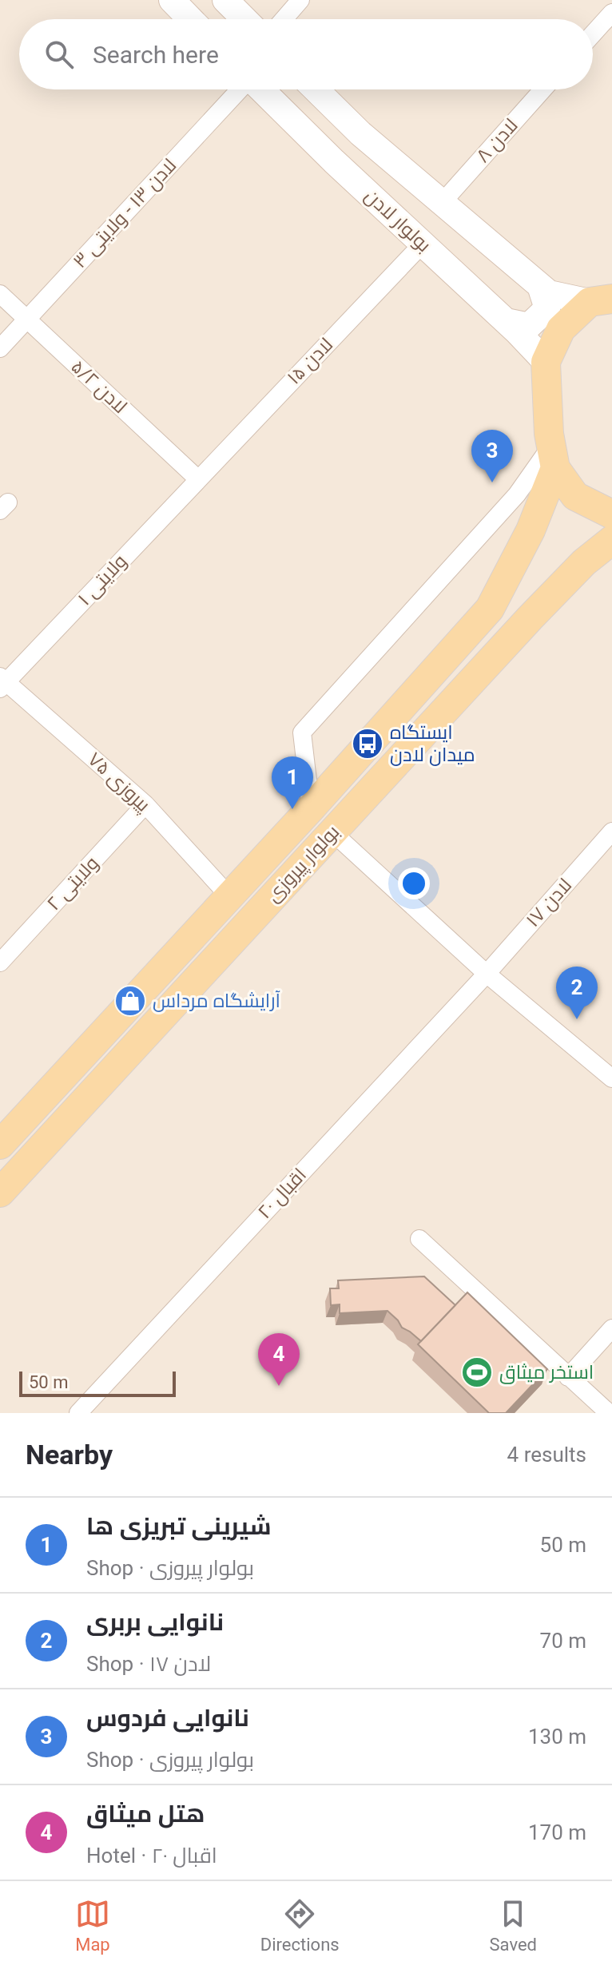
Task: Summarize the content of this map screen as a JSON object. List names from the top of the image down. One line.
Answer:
{"streets":{"main road":["بولوار لادن","بولوار پیروزی"],"street":["لادن ۸","لادن ۱۳ - ولایتی ۳","لادن ۱۵","لادن ۵/۲","ولایتی ۱","پیروزی ۷۵","ولایتی ۲","لادن ۱۷","اقبال ۲۰"]},"crossings":[["لادن ۸","بولوار لادن"],["لادن ۱۳ - ولایتی ۳","لادن ۵/۲"],["بولوار لادن","لادن ۱۵"],["لادن ۱۵","لادن ۵/۲"],["لادن ۱۵","ولایتی ۱"],["لادن ۵/۲","ولایتی ۱"],["ولایتی ۱","پیروزی ۷۵"],["پیروزی ۷۵","بولوار پیروزی"],["پیروزی ۷۵","ولایتی ۲"],["لادن ۱۷","اقبال ۲۰"]],"places":{"bus stop":["ایستگاه میدان لادن"],"shop":["آرایشگاه مرداس"],"sports":["استخر میثاق"]},"scale_bar":"50 m","page":{"search":"Search here","pins":["3","1","2","4"],"scale":"50 m","heading":["Nearby","4 results"],"list":[{"mark":"1","name":"شیرینی تبریزی ها","note":"Shop · بولوار پیروزی","value":"50 m"},{"mark":"2","name":"نانوایی بربری","note":"Shop · لادن ۱۷","value":"70 m"},{"mark":"3","name":"نانوایی فردوس","note":"Shop · بولوار پیروزی","value":"130 m"},{"mark":"4","name":"هتل میثاق","note":"Hotel · اقبال ۲۰","value":"170 m"}],"nav":["Map","Directions","Saved"]}}
